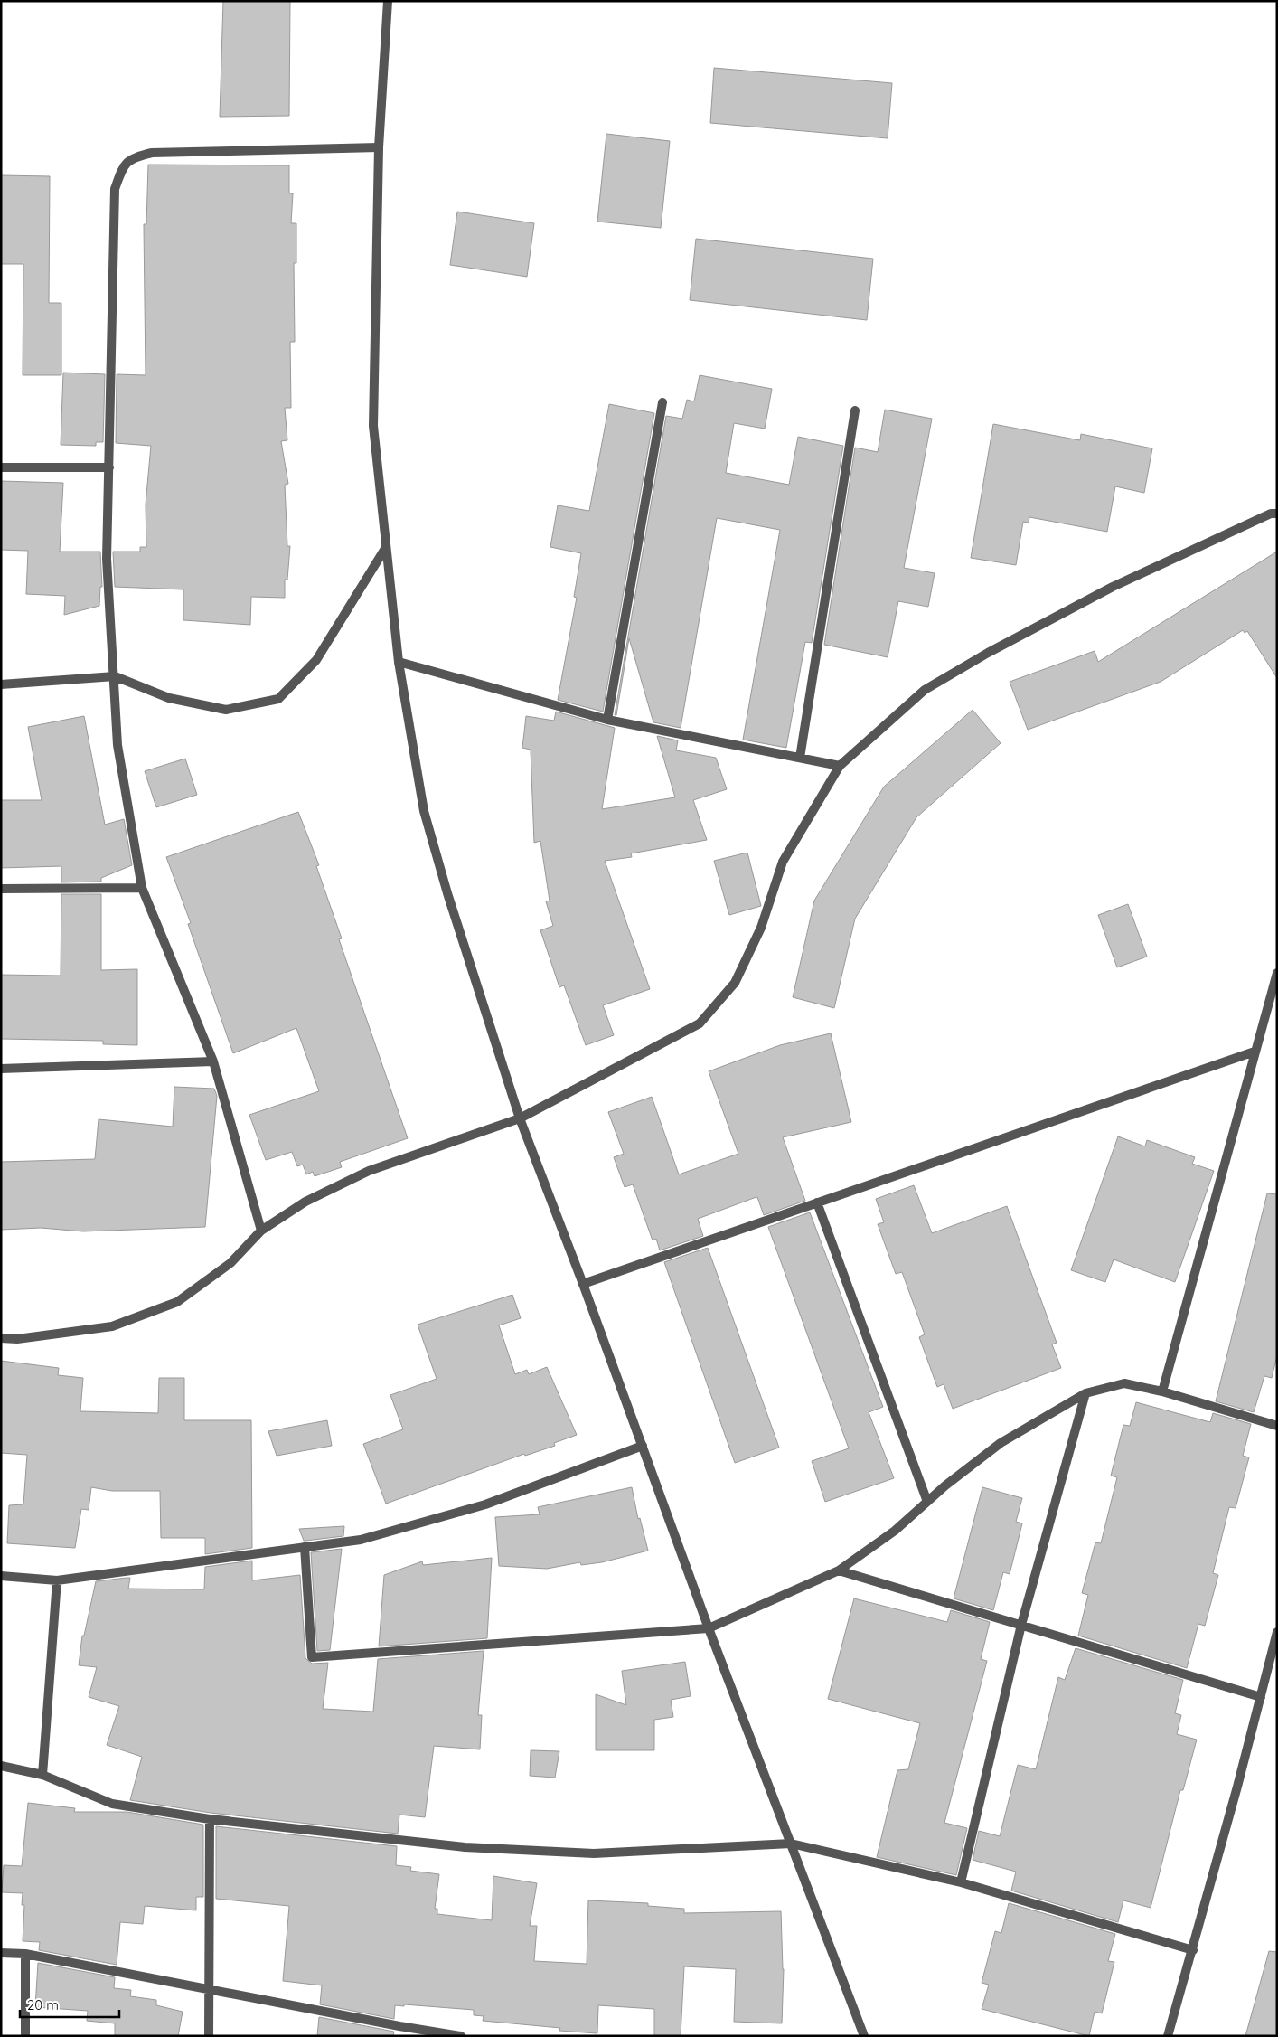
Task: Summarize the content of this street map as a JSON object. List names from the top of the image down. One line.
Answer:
{"scale_bar":"20 m"}
